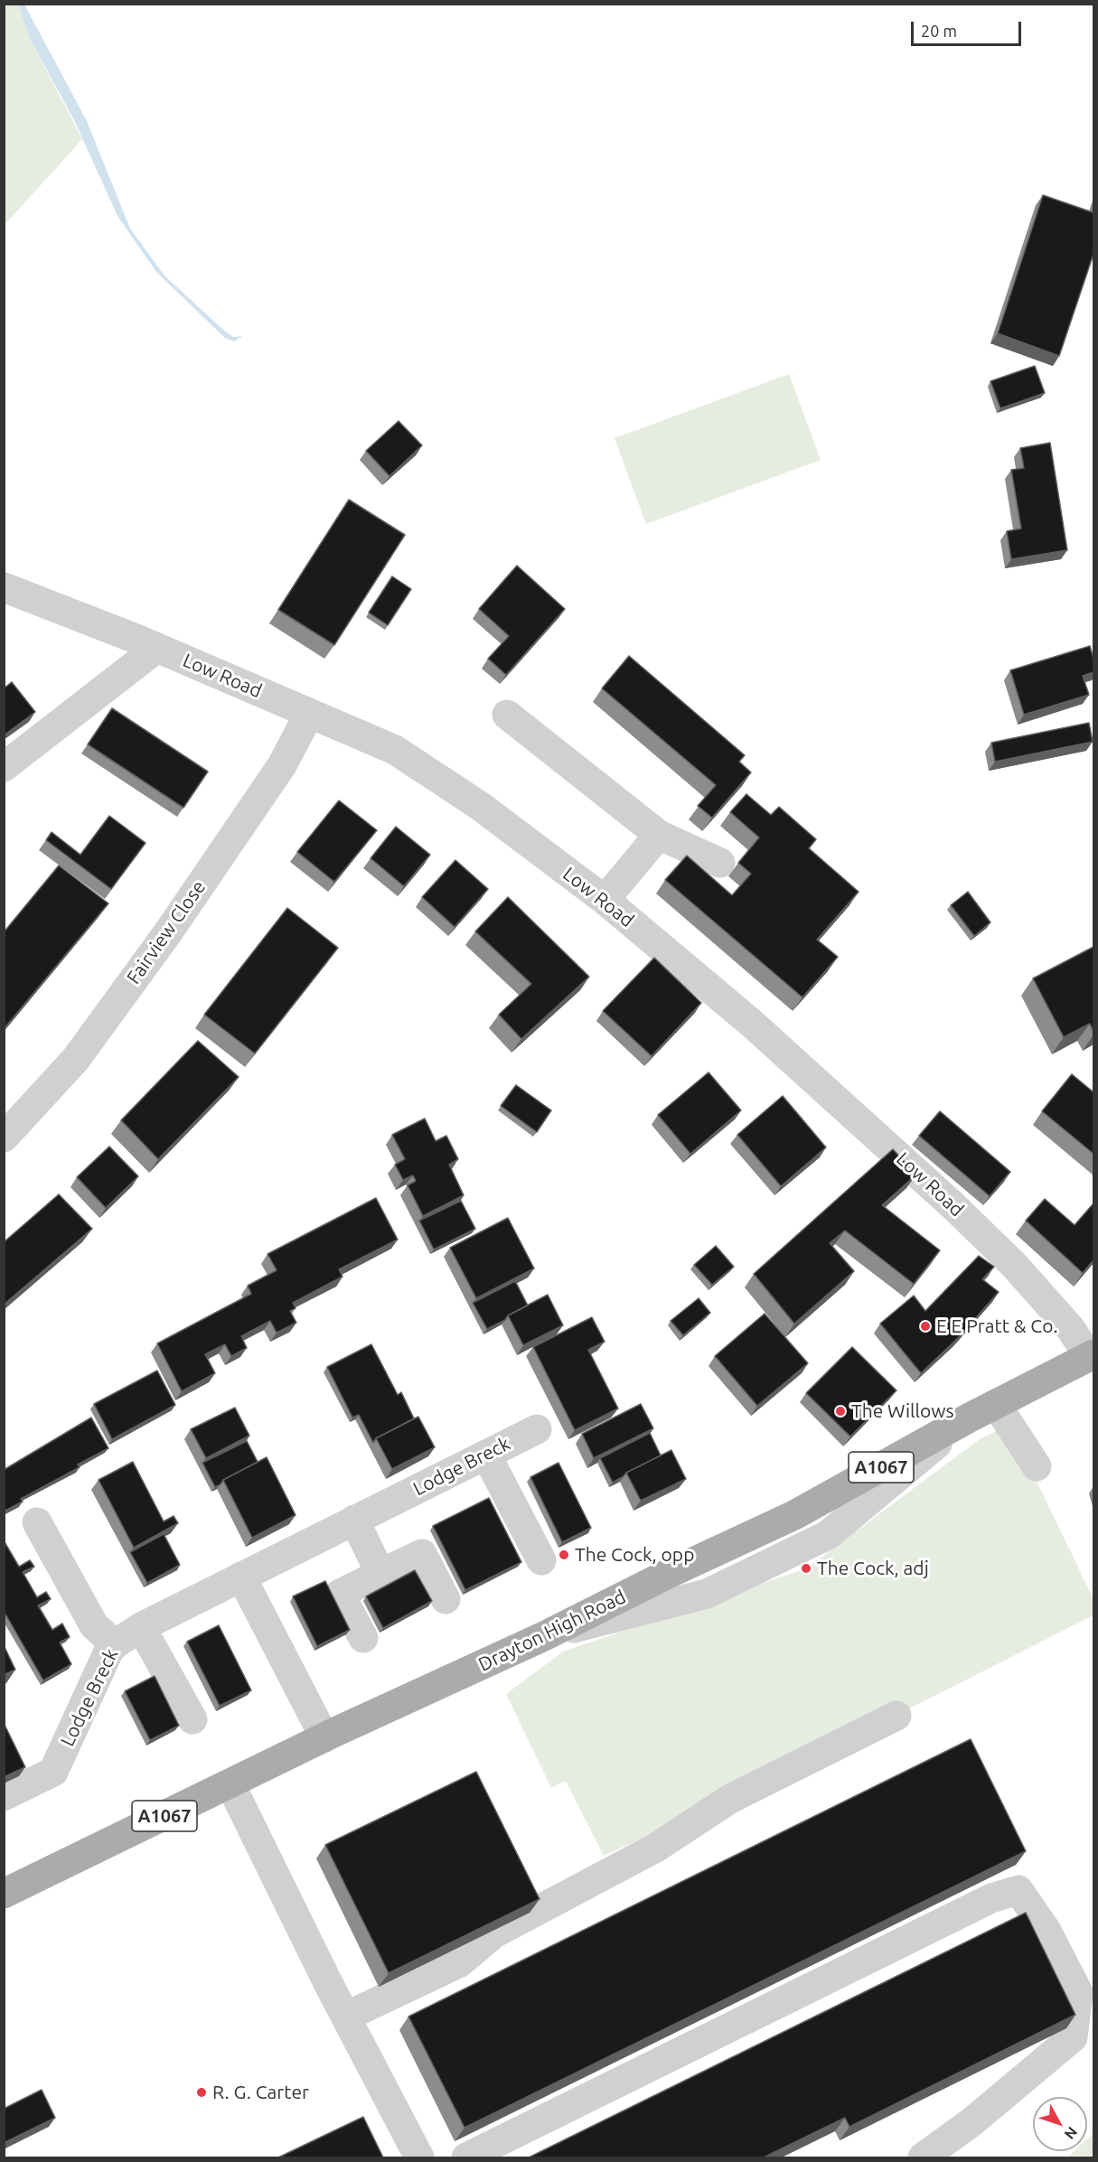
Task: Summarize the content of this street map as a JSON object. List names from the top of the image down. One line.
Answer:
{"streets":{"main road":["A1067","Drayton High Road"],"street":["Low Road","Fairview Close","Lodge Breck"]},"crossings":[["Low Road","Fairview Close"],["Low Road","Drayton High Road"]],"places":["E E Pratt & Co.","The Willows","The Cock, opp","The Cock, adj","R. G. Carter"],"scale_bar":"20 m","north":"bottom right"}
